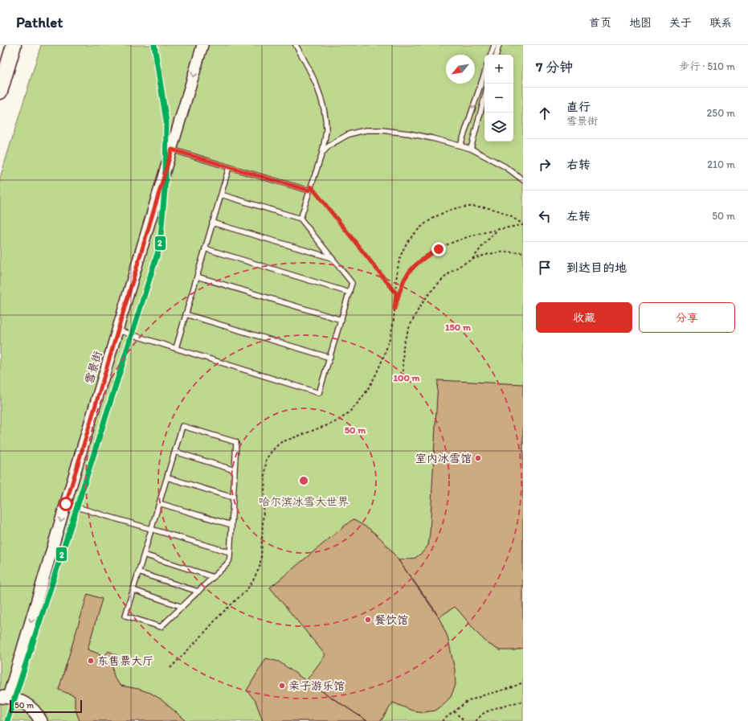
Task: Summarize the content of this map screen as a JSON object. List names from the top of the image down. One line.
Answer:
{"streets":{"street":["雪景街"]},"one_way":["雪景街"],"parks":["哈尔滨冰雪大世界"],"places":["室内冰雪馆","餐饮馆","东售票大厅","亲子游乐馆"],"lines":["transit line 2"],"scale_bar":"50 m","north":"bottom left","page":{"header":"Pathlet","nav":["首页","地图","关于","联系"],"heading":["7 分钟","步行 · 510 m"],"map_buttons":["+","−"],"list":[["直行","雪景街","250 m"],["右转","210 m"],["左转","50 m"],"到达目的地"],"buttons":["收藏","分享"],"scale":"50 m"},"rings":["150 m","100 m","50 m"]}
